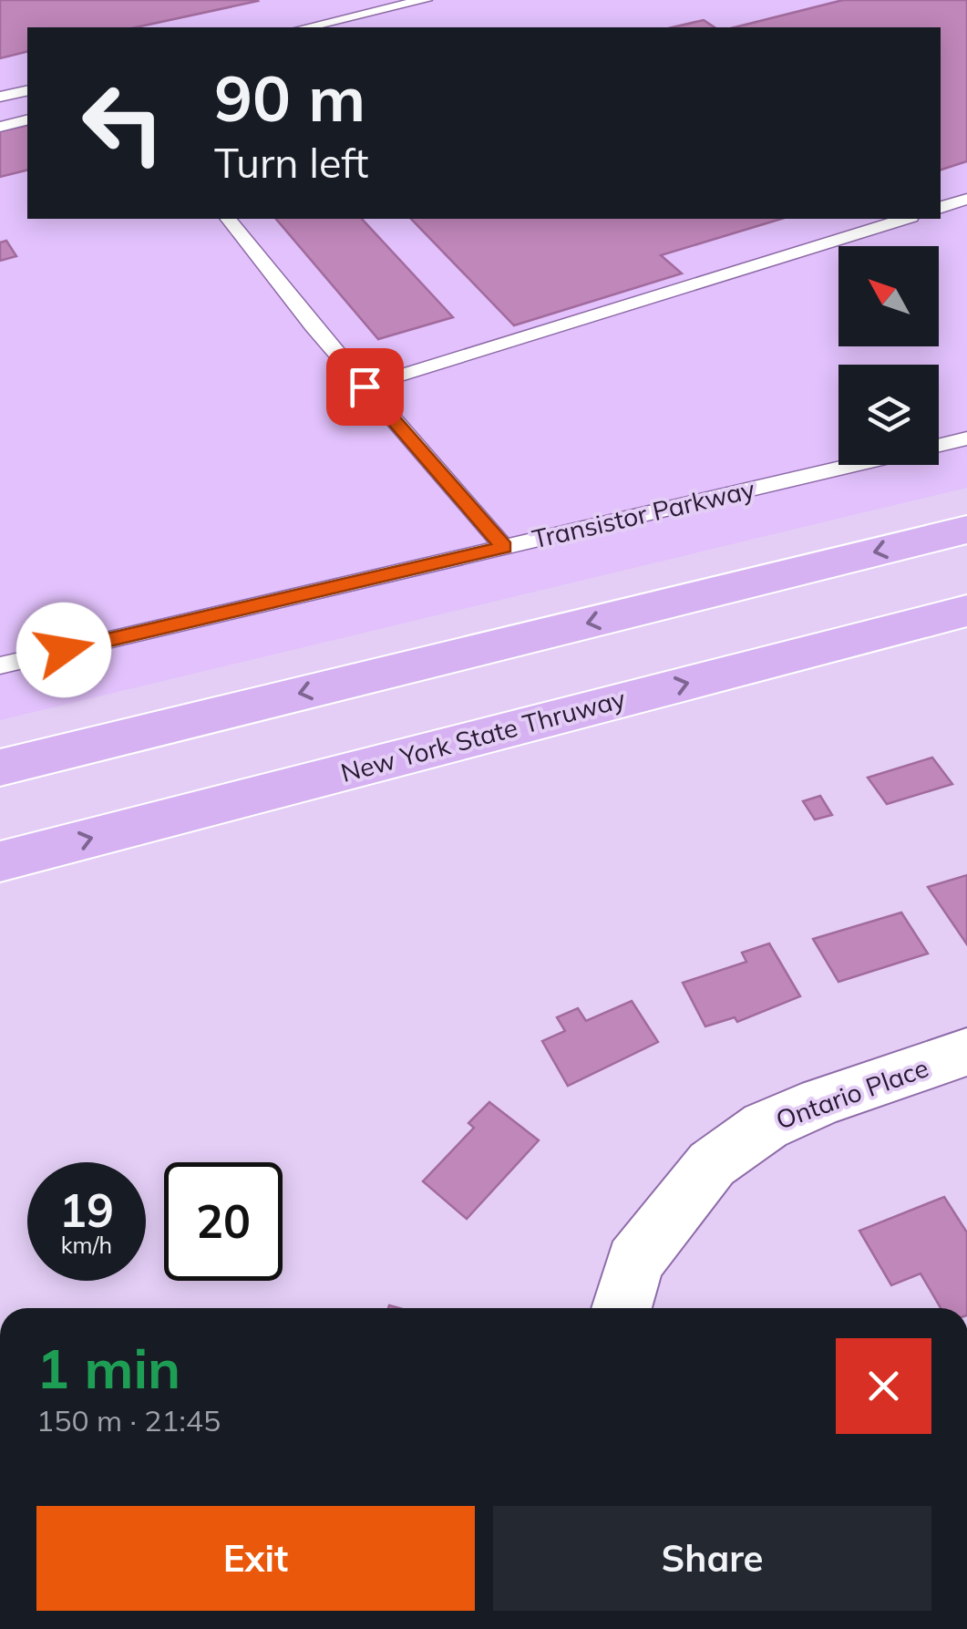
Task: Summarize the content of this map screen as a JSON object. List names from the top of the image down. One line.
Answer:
{"streets":{"highway":["New York State Thruway"],"street":["Ontario Place"],"lane":["Transistor Parkway"]},"north":"top left","page":{"turn":["90 m","Turn left"],"speed":"19 km/h","limit":"20","heading":["1 min","150 m · 21:45"],"buttons":["Exit","Share"]}}
